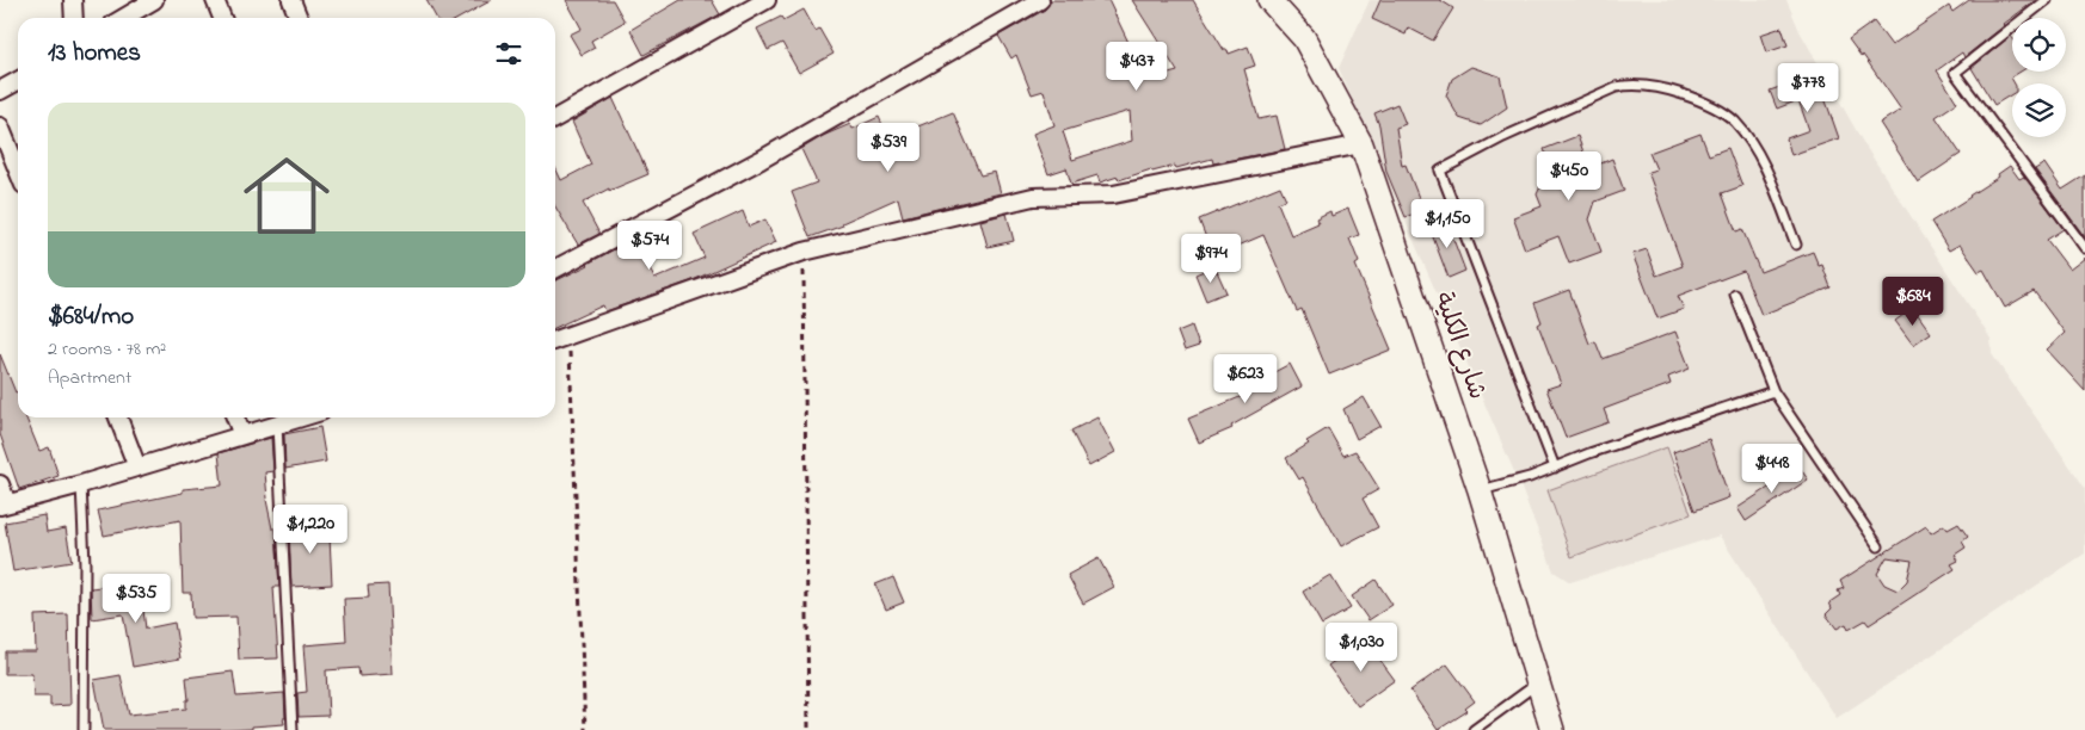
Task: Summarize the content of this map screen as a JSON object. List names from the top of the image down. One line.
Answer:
{"streets":{"street":["شارع الكلية"]},"page":{"heading":"13 homes","price":["$437","$778","$539","$450","$1,150","$574","$974","$684","$623","$448","$1,220","$535","$1,030"],"list":[{"name":"$684/mo","note":"2 rooms · 78 m² · Apartment"}]}}
